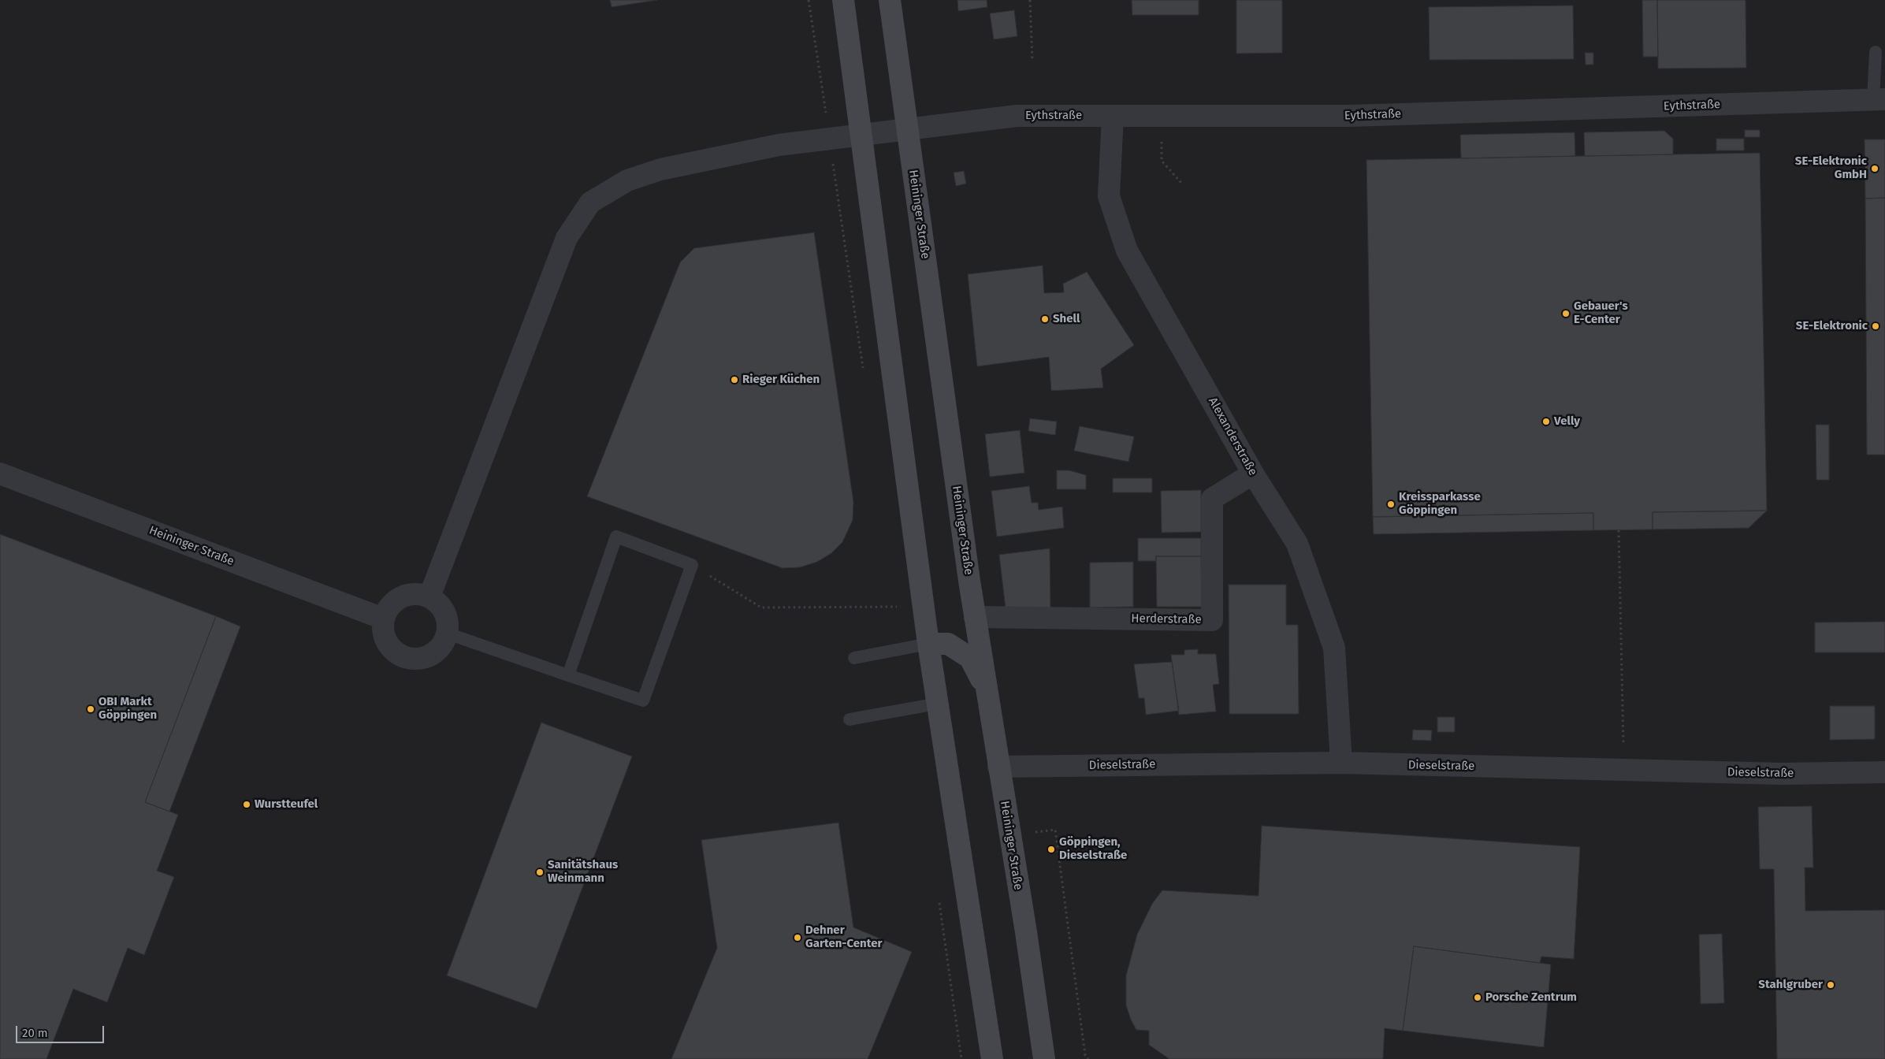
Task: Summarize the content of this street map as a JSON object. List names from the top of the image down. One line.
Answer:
{"streets":{"main road":["Heininger Straße"],"street":["Eythstraße","Alexanderstraße","Herderstraße","Dieselstraße"]},"crossings":[["Eythstraße","Heininger Straße"],["Eythstraße","Alexanderstraße"],["Heininger Straße","Herderstraße"],["Heininger Straße","Dieselstraße"],["Alexanderstraße","Herderstraße"],["Alexanderstraße","Dieselstraße"]],"places":["SE-Elektronic GmbH","Gebauer's E-Center","Shell","SE-Elektronic","Rieger Küchen","Velly","Kreissparkasse Göppingen","OBI Markt Göppingen","Wurstteufel","Göppingen, Dieselstraße","Sanitätshaus Weinmann","Dehner Garten-Center","Stahlgruber","Porsche Zentrum"],"scale_bar":"20 m"}
